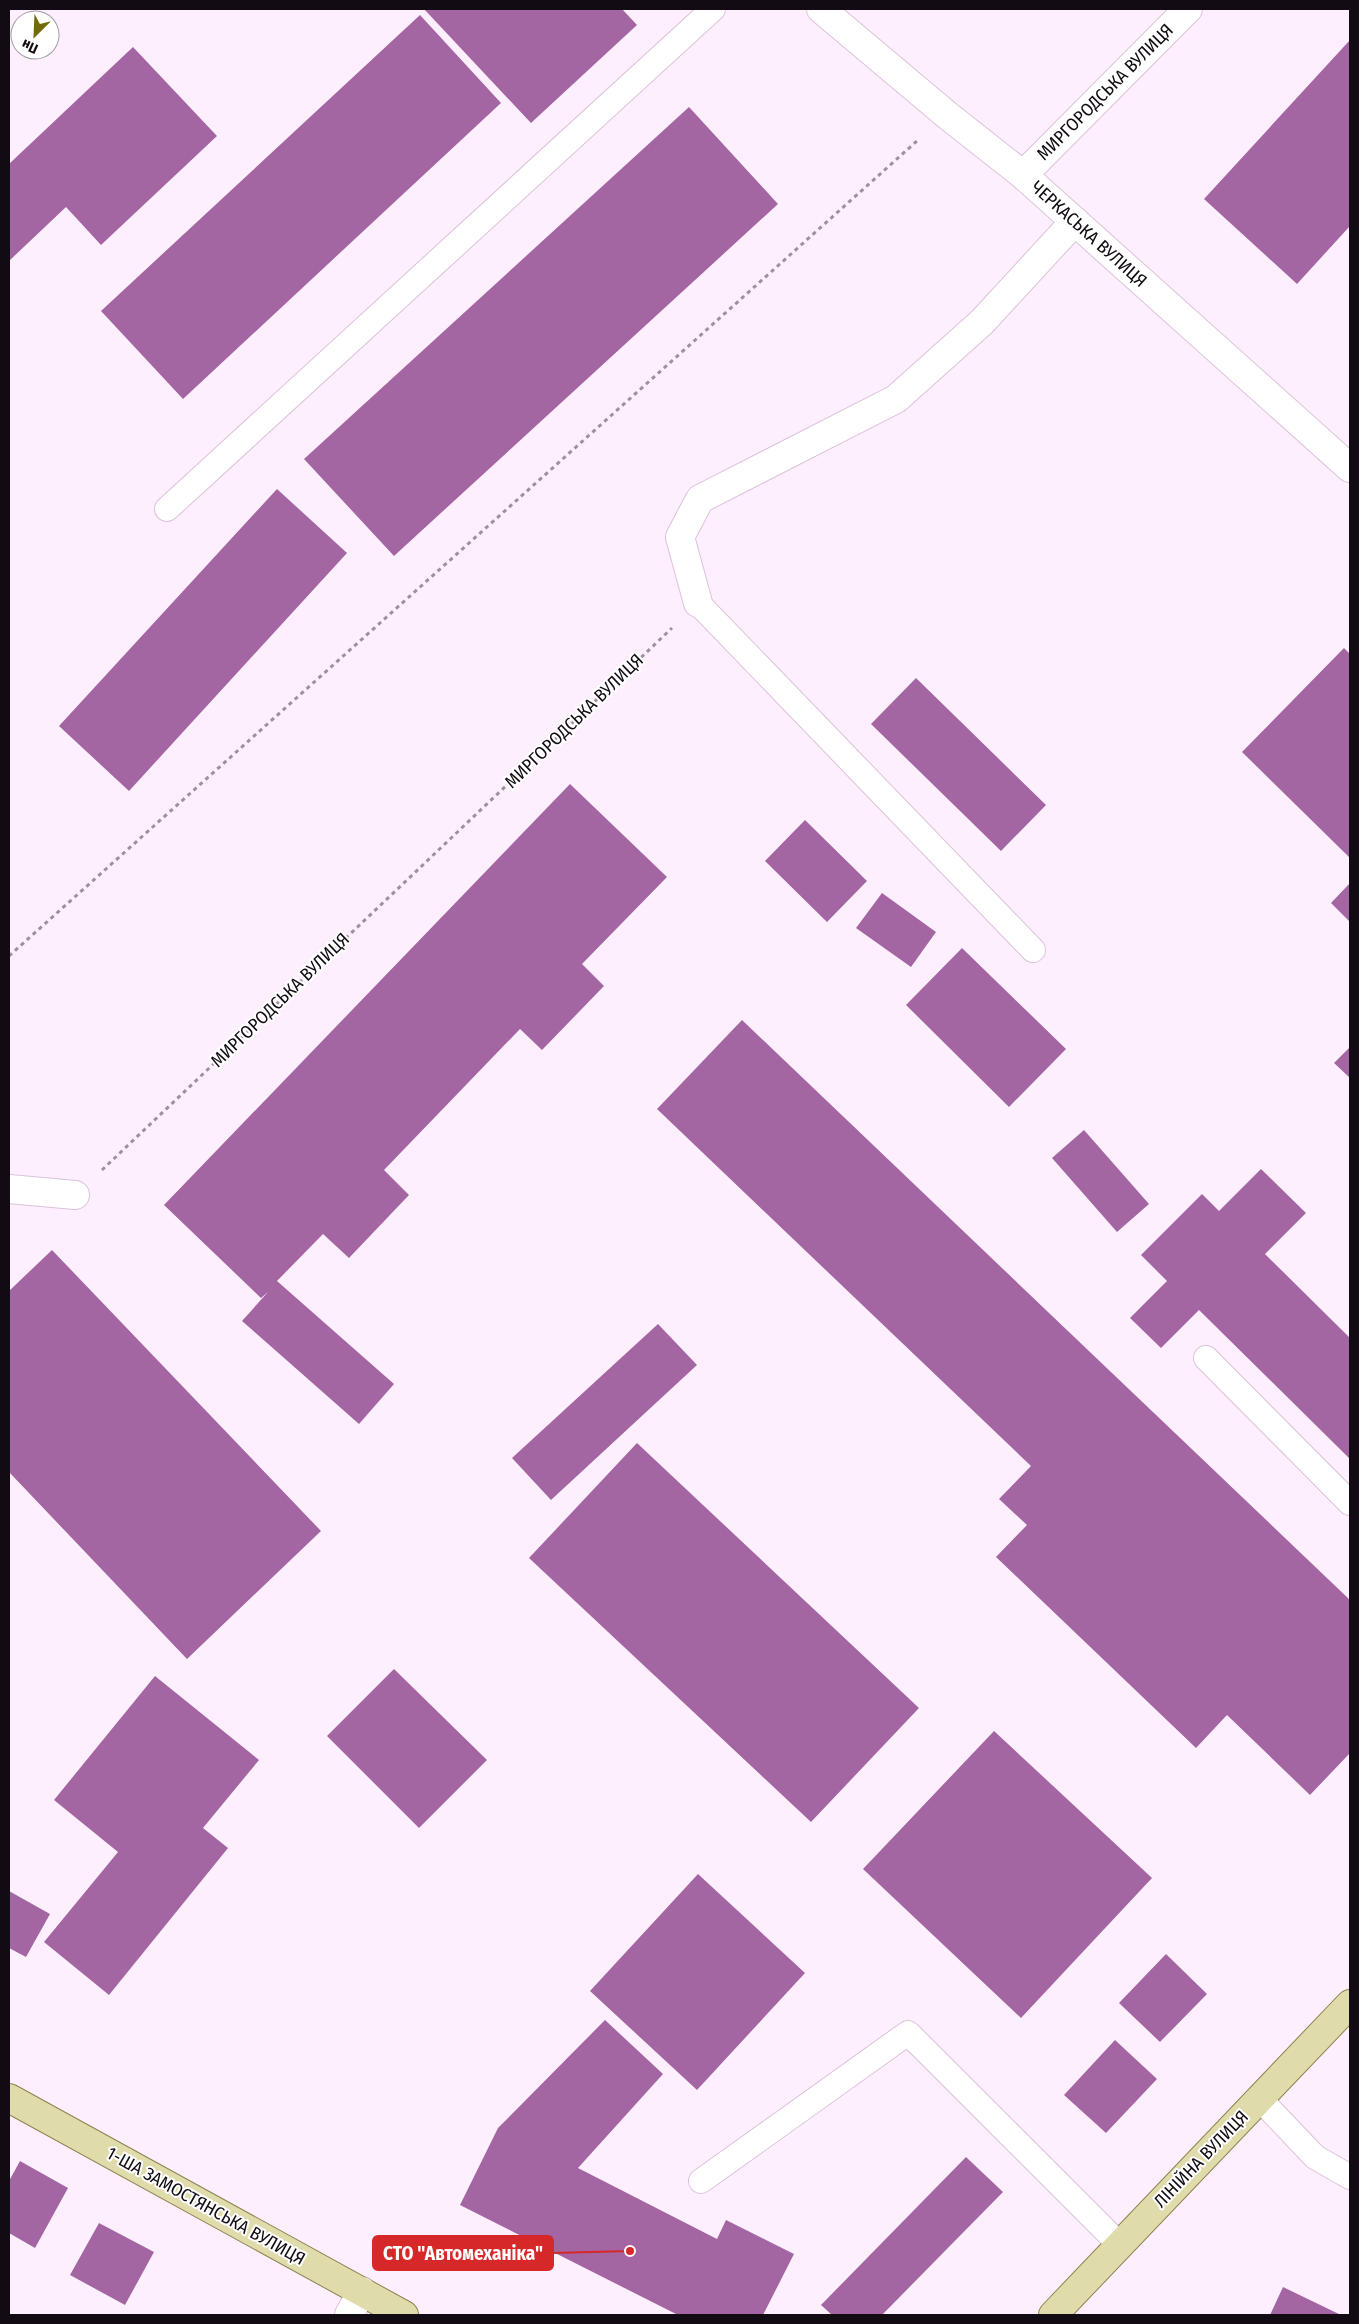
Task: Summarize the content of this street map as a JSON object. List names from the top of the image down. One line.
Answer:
{"streets":{"main road":["ЛІНІЙНА ВУЛИЦЯ","1-ША ЗАМОСТЯНСЬКА ВУЛИЦЯ"],"street":["МИРГОРОДСЬКА ВУЛИЦЯ","ЧЕРКАСЬКА ВУЛИЦЯ"]},"crossings":[["МИРГОРОДСЬКА ВУЛИЦЯ","ЧЕРКАСЬКА ВУЛИЦЯ"]],"places":["СТО \"Автомеханіка\""],"north":"bottom left"}
